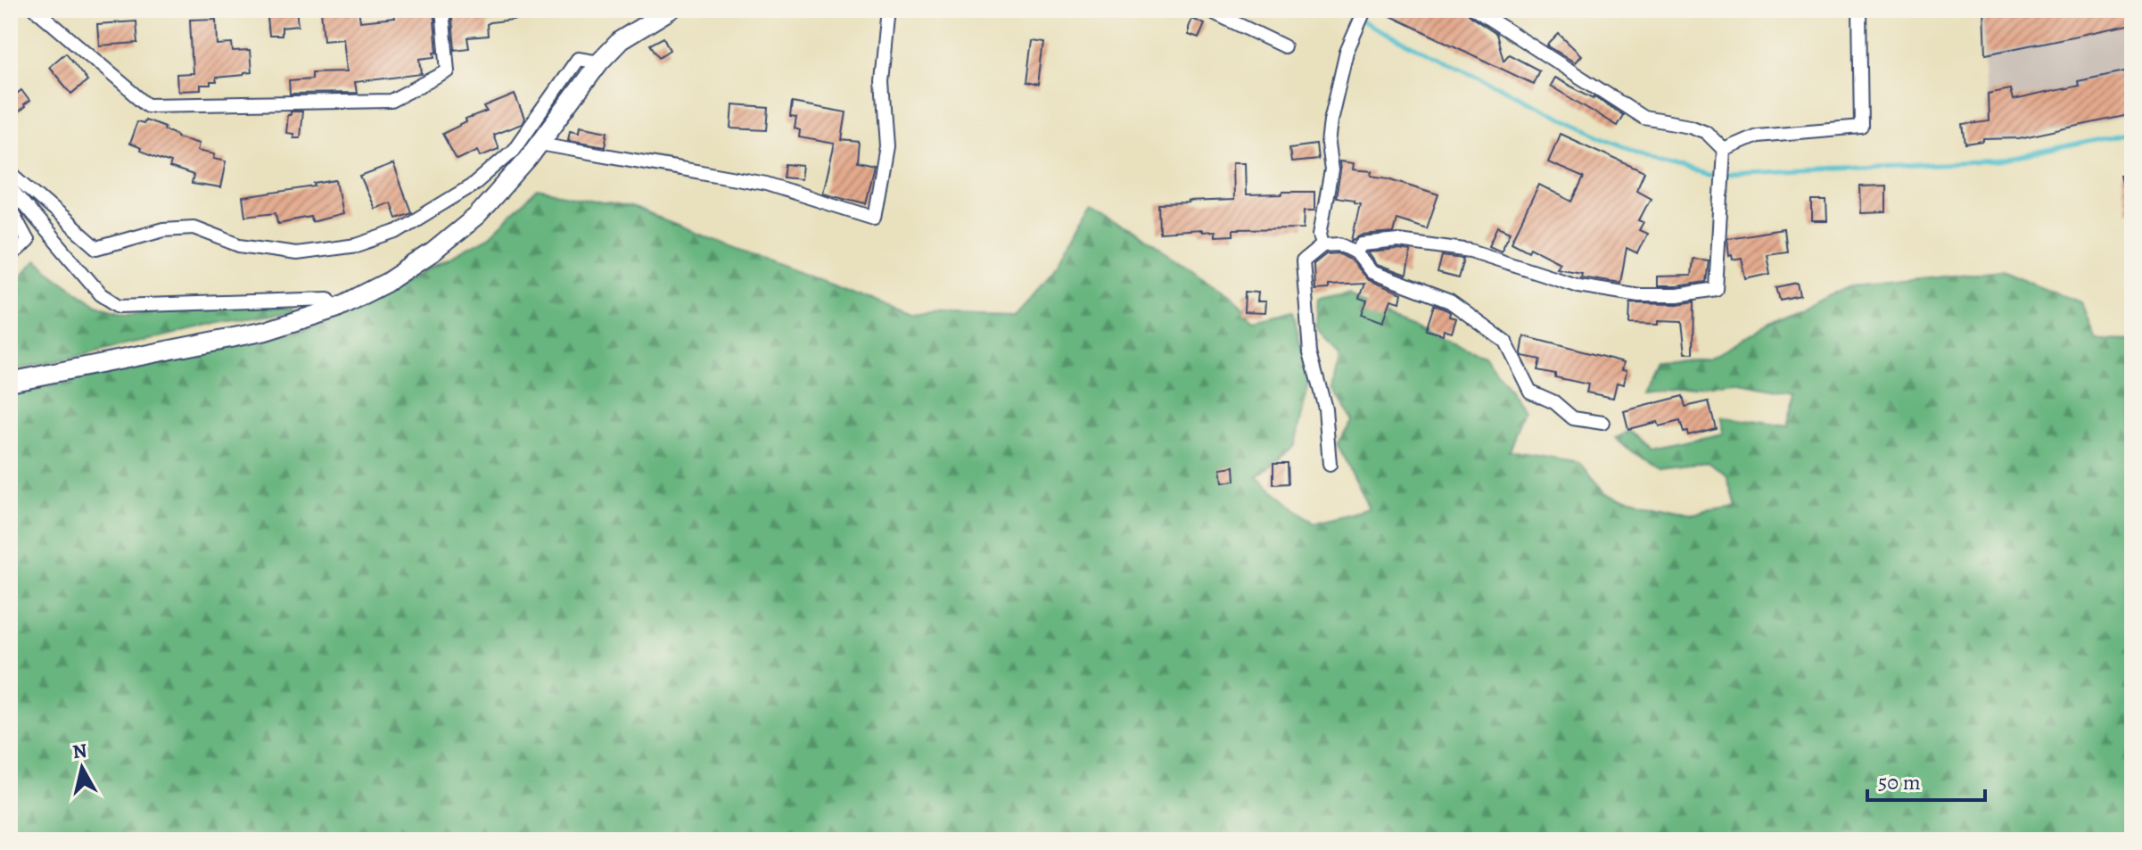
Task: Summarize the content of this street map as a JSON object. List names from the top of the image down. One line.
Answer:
{"scale_bar":"50 m","north":"top"}
